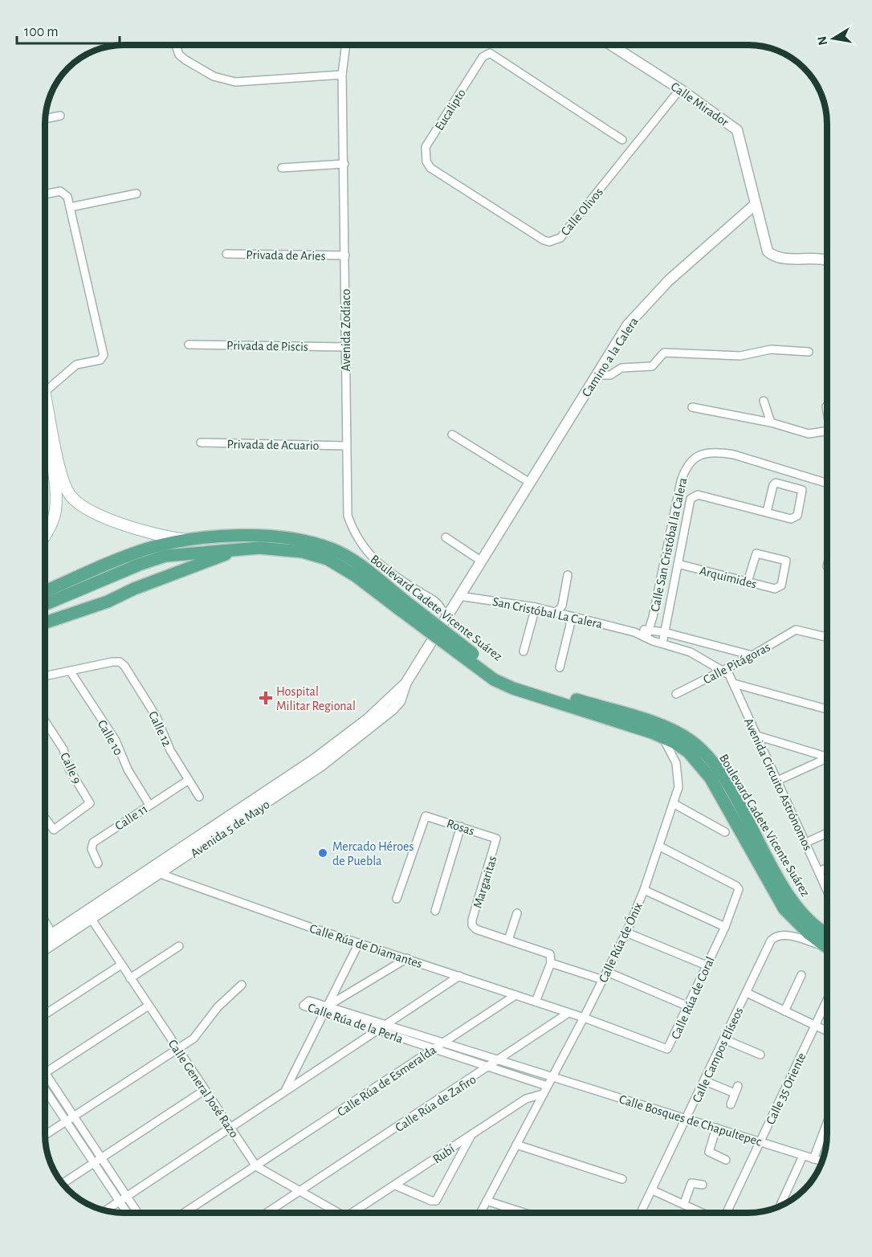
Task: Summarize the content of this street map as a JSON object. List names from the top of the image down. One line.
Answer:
{"streets":{"main road":["Boulevard Cadete Vicente Suárez"],"street":["Calle Mirador","Eucalipto","Calle Olivos","Privada de Aries","Avenida Zodíaco","Privada de Piscis","Camino a la Calera","Privada de Acuario","Calle San Cristóbal la Calera","Arquimides","San Cristóbal La Calera","Calle Pitágoras","Calle 12","Calle 10","Calle 9","Avenida Circuito Astrónomos","Calle 11","Rosas","Avenida 5 de Mayo","Margaritas","Calle Rúa de Ónix","Calle Rúa de Diamantes","Calle Rúa de Coral","Calle Rúa de la Perla","Calle Campos Elíseos","Calle Rúa de Esmeralda","Calle General José Razo","Calle 35 Oriente","Calle Rúa de Zafiro","Calle Bosques de Chapultepec","Rubí"]},"crossings":[["Calle Mirador","Calle Olivos"],["Calle Mirador","Camino a la Calera"],["Eucalipto","Calle Olivos"],["Privada de Aries","Avenida Zodíaco"],["Avenida Zodíaco","Privada de Piscis"],["Avenida Zodíaco","Camino a la Calera"],["Avenida Zodíaco","Privada de Acuario"],["Avenida Zodíaco","Avenida 5 de Mayo"],["Camino a la Calera","San Cristóbal La Calera"],["Camino a la Calera","Avenida 5 de Mayo"],["Calle San Cristóbal la Calera","San Cristóbal La Calera"],["Calle San Cristóbal la Calera","Avenida Circuito Astrónomos"],["Boulevard Cadete Vicente Suárez","Calle Rúa de Ónix"],["San Cristóbal La Calera","Avenida Circuito Astrónomos"],["Calle Pitágoras","Avenida Circuito Astrónomos"],["Calle 12","Calle 10"],["Calle 12","Calle 11"],["Calle 10","Calle 11"],["Rosas","Margaritas"],["Avenida 5 de Mayo","Calle Rúa de Diamantes"],["Avenida 5 de Mayo","Calle General José Razo"],["Calle Rúa de Ónix","Calle Rúa de Diamantes"],["Calle Rúa de Ónix","Calle Rúa de Coral"],["Calle Rúa de Ónix","Calle Rúa de la Perla"],["Calle Rúa de Ónix","Calle Bosques de Chapultepec"],["Calle Rúa de Ónix","Rubí"],["Calle Rúa de Diamantes","Calle Rúa de Coral"],["Calle Rúa de Diamantes","Calle Rúa de Esmeralda"],["Calle Rúa de Diamantes","Calle Rúa de Zafiro"],["Calle Rúa de la Perla","Calle Rúa de Esmeralda"],["Calle Rúa de la Perla","Calle Rúa de Zafiro"],["Calle Rúa de la Perla","Calle Bosques de Chapultepec"],["Calle Campos Elíseos","Calle Bosques de Chapultepec"],["Calle Rúa de Esmeralda","Calle General José Razo"],["Calle General José Razo","Calle Rúa de Zafiro"],["Calle 35 Oriente","Calle Bosques de Chapultepec"]],"places":{"health":["Hospital Militar Regional"],"other":["Mercado Héroes de Puebla"]},"scale_bar":"100 m","north":"left"}
